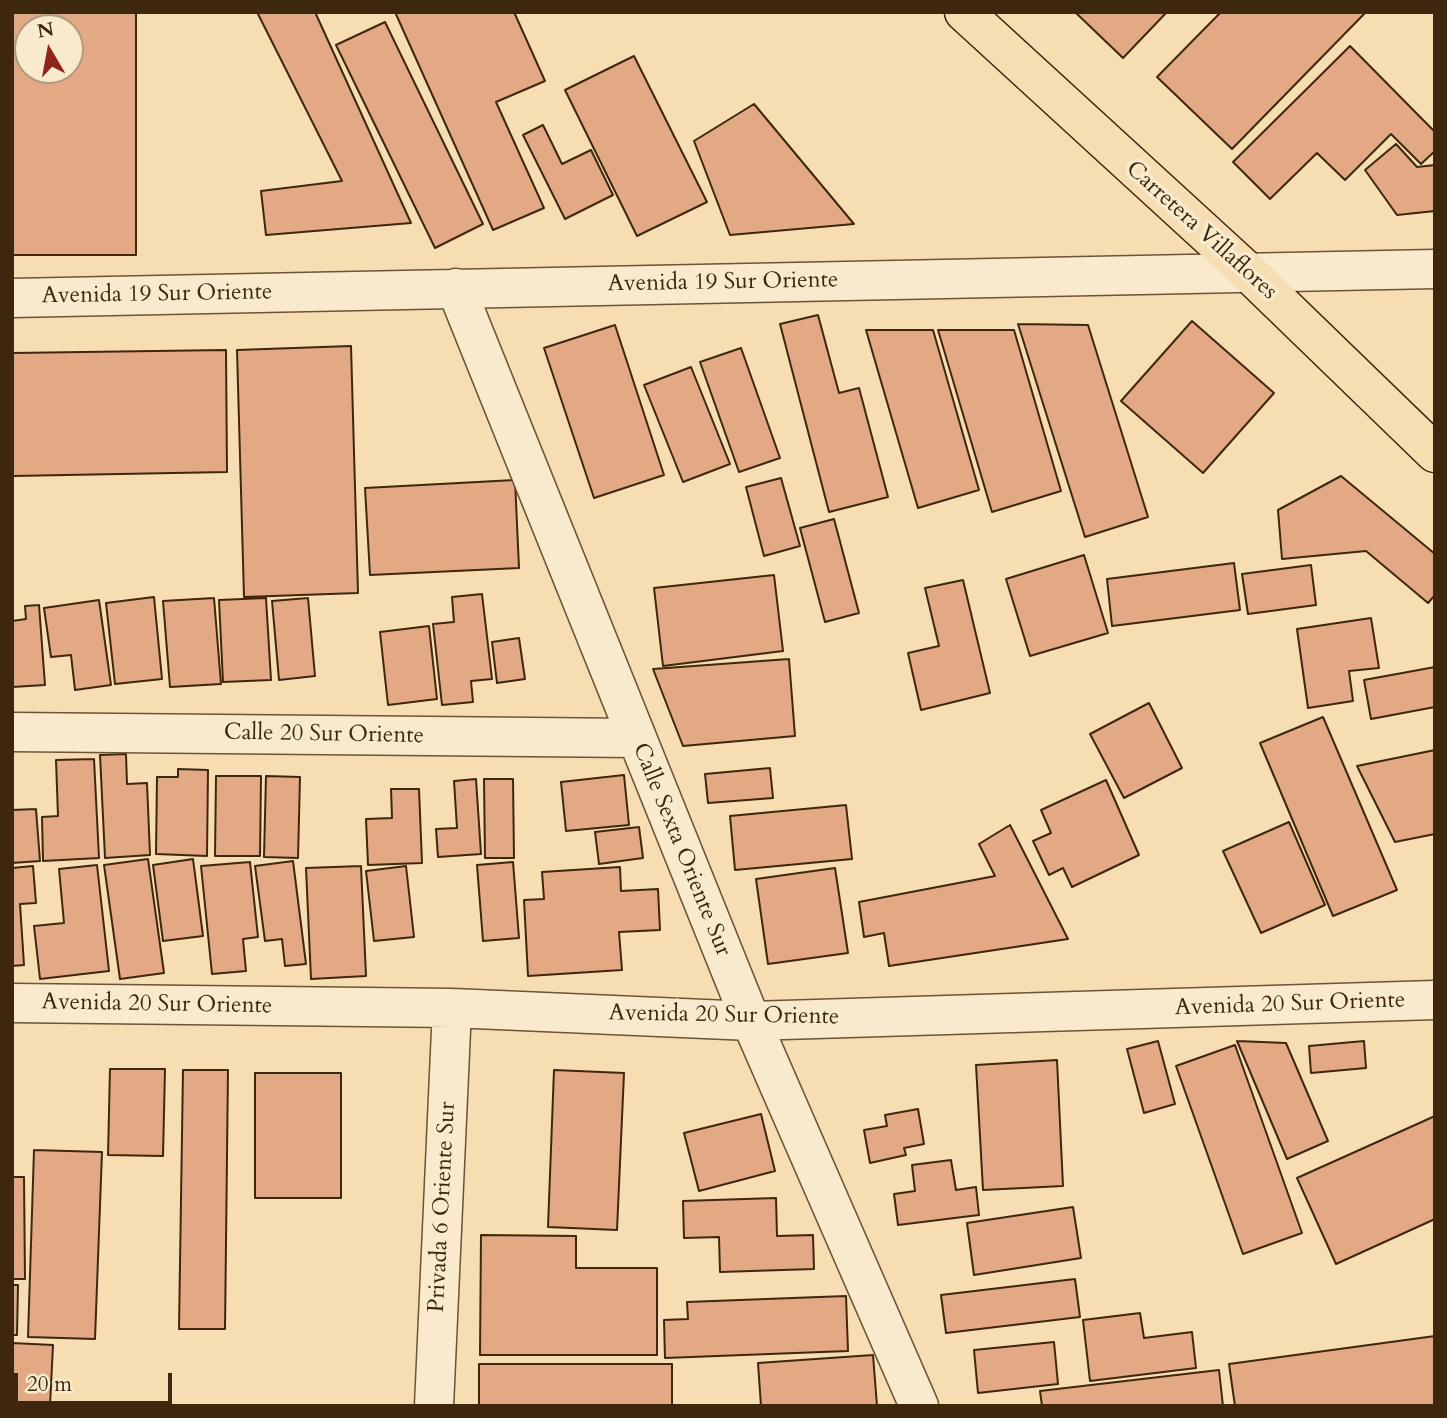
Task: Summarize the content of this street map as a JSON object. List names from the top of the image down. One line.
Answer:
{"streets":{"main road":["Carretera Villaflores"],"street":["Avenida 19 Sur Oriente","Calle 20 Sur Oriente","Calle Sexta Oriente Sur","Avenida 20 Sur Oriente","Privada 6 Oriente Sur"]},"crossings":[["Carretera Villaflores","Avenida 19 Sur Oriente"],["Avenida 19 Sur Oriente","Calle Sexta Oriente Sur"],["Calle 20 Sur Oriente","Calle Sexta Oriente Sur"],["Calle Sexta Oriente Sur","Avenida 20 Sur Oriente"],["Avenida 20 Sur Oriente","Privada 6 Oriente Sur"]],"scale_bar":"20 m","north":"top"}
